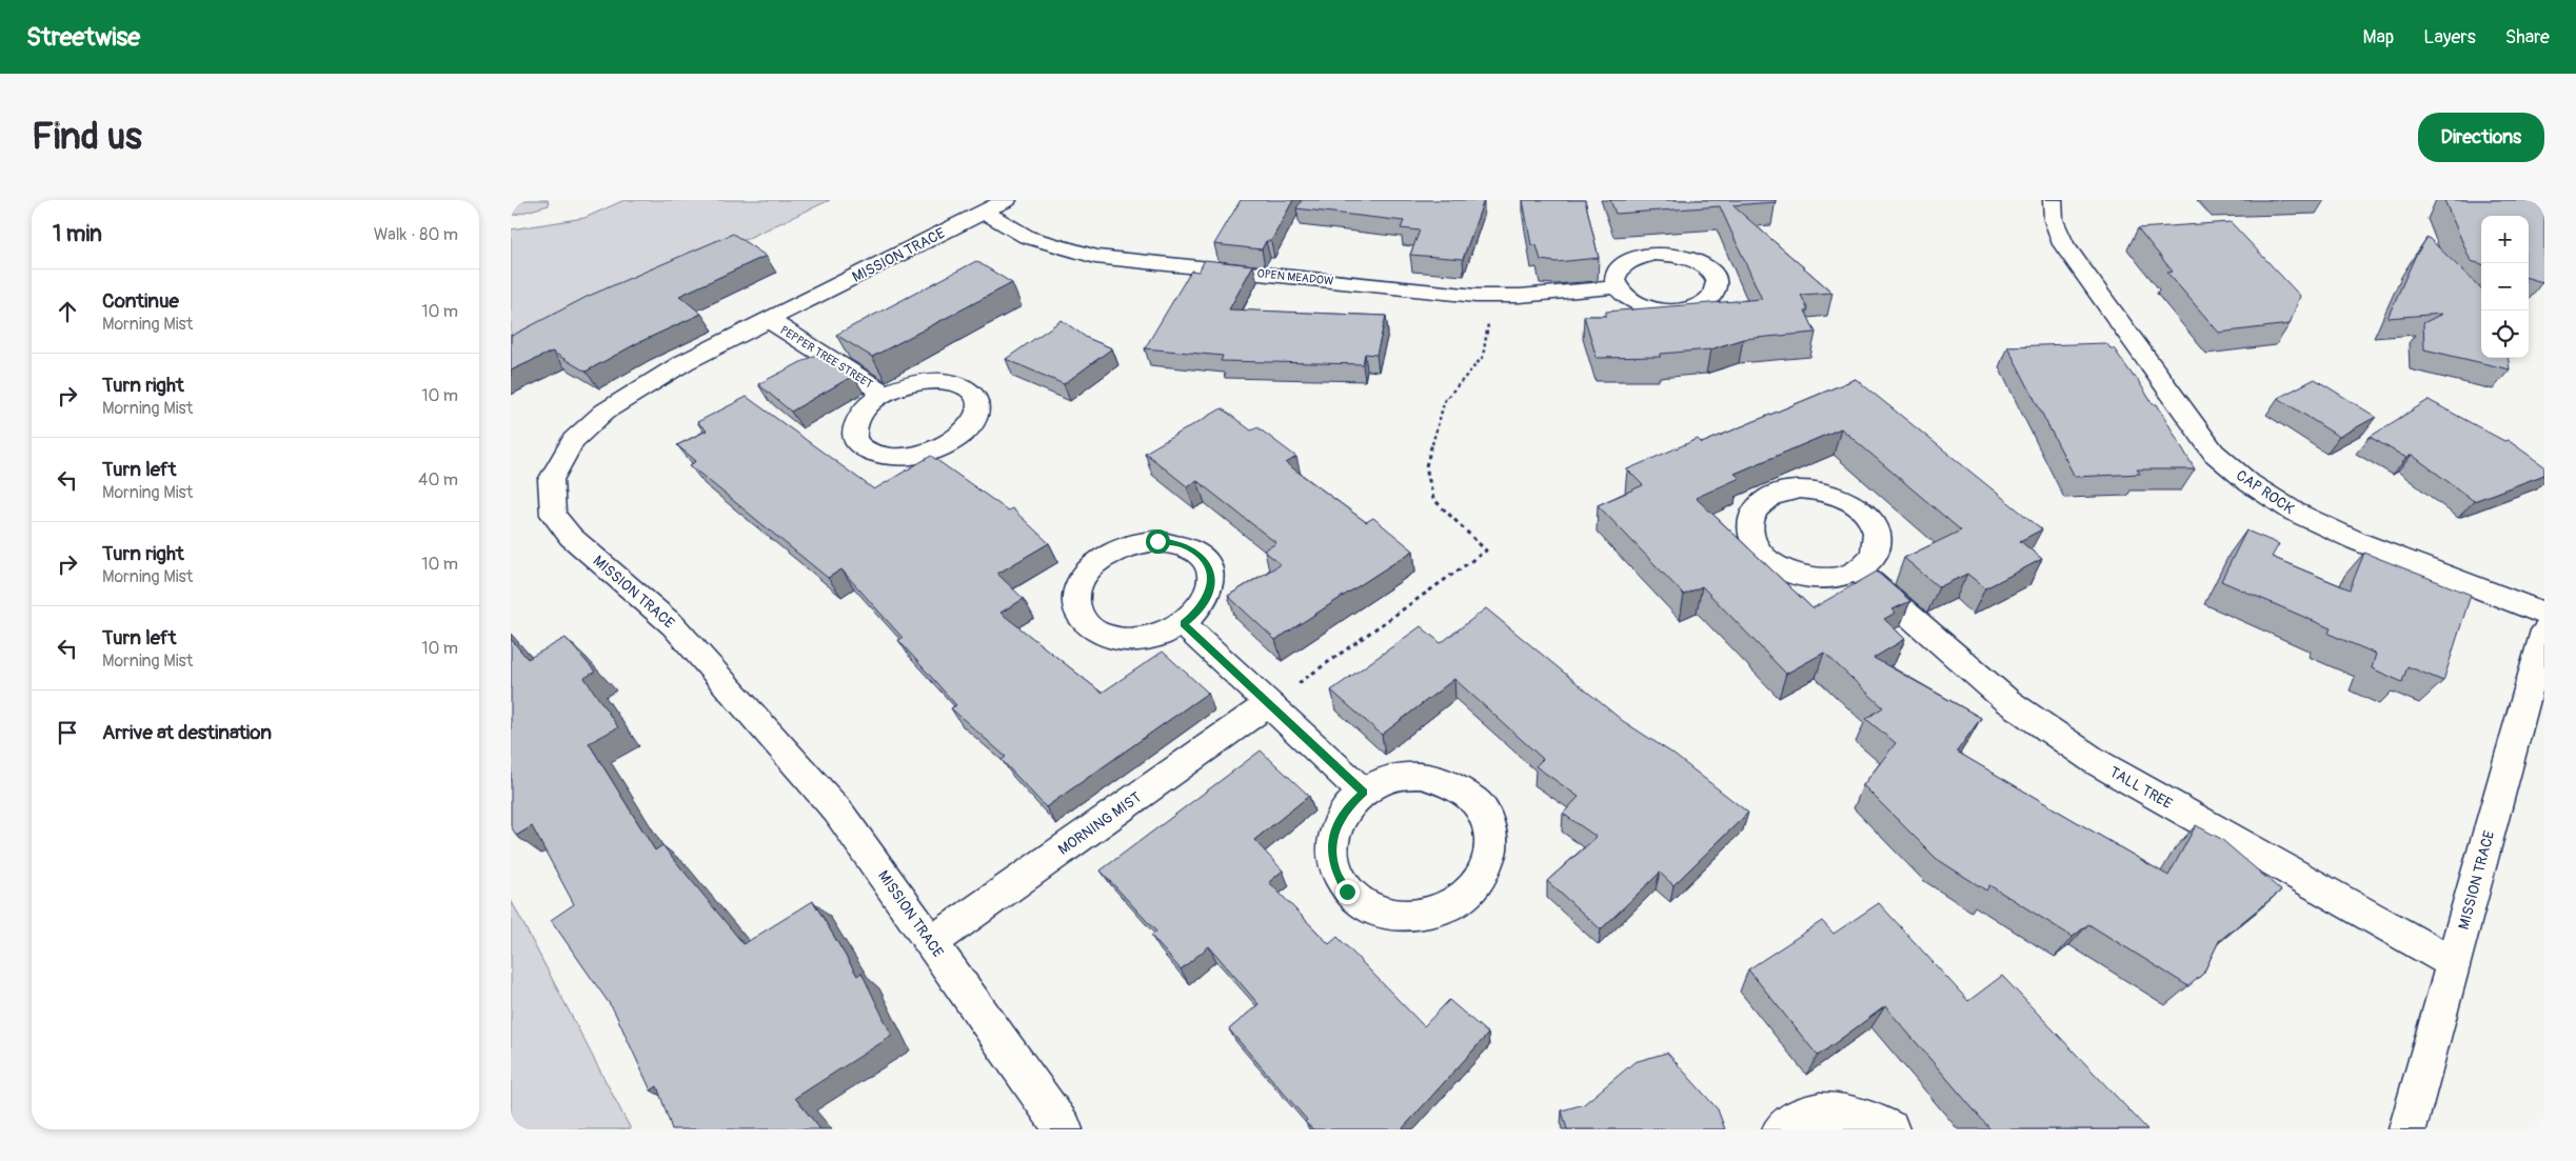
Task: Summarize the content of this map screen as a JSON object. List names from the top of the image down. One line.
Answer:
{"streets":{"street":["MISSION TRACE","OPEN MEADOW","PEPPER TREE STREET","CAP ROCK","TALL TREE","MORNING MIST"]},"crossings":[["MISSION TRACE","OPEN MEADOW"],["MISSION TRACE","PEPPER TREE STREET"],["MISSION TRACE","TALL TREE"],["MISSION TRACE","MORNING MIST"]],"page":{"header":"Streetwise","nav":["Map","Layers","Share"],"buttons":"Directions","title":"Find us","heading":["1 min","Walk · 80 m"],"map_buttons":["+","−"],"list":[["Continue","Morning Mist","10 m"],["Turn right","Morning Mist","10 m"],["Turn left","Morning Mist","40 m"],["Turn right","Morning Mist","10 m"],["Turn left","Morning Mist","10 m"],"Arrive at destination"]}}
